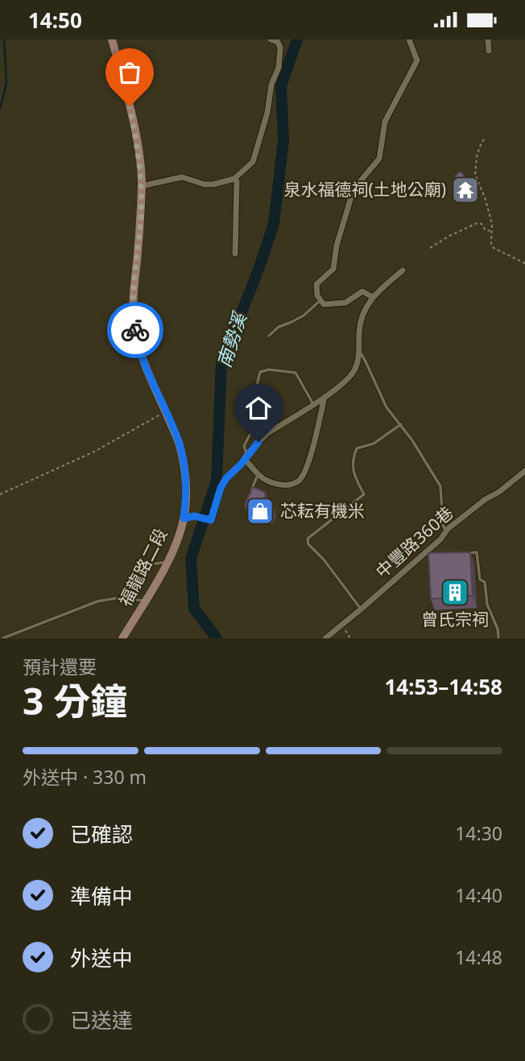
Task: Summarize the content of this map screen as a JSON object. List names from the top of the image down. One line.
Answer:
{"streets":{"main road":["福龍路二段"],"street":["中豐路360巷"]},"water":["南勢溪"],"places":{"temple":["泉水福德祠(土地公廟)"],"shop":["芯耘有機米"],"building":["曾氏宗祠"]},"page":{"status":"14:50","heading":["3 分鐘","預計還要","14:53–14:58"],"bar":"外送中 · 330 m","list":[["已確認","14:30"],["準備中","14:40"],["外送中","14:48"],"已送達"]}}
